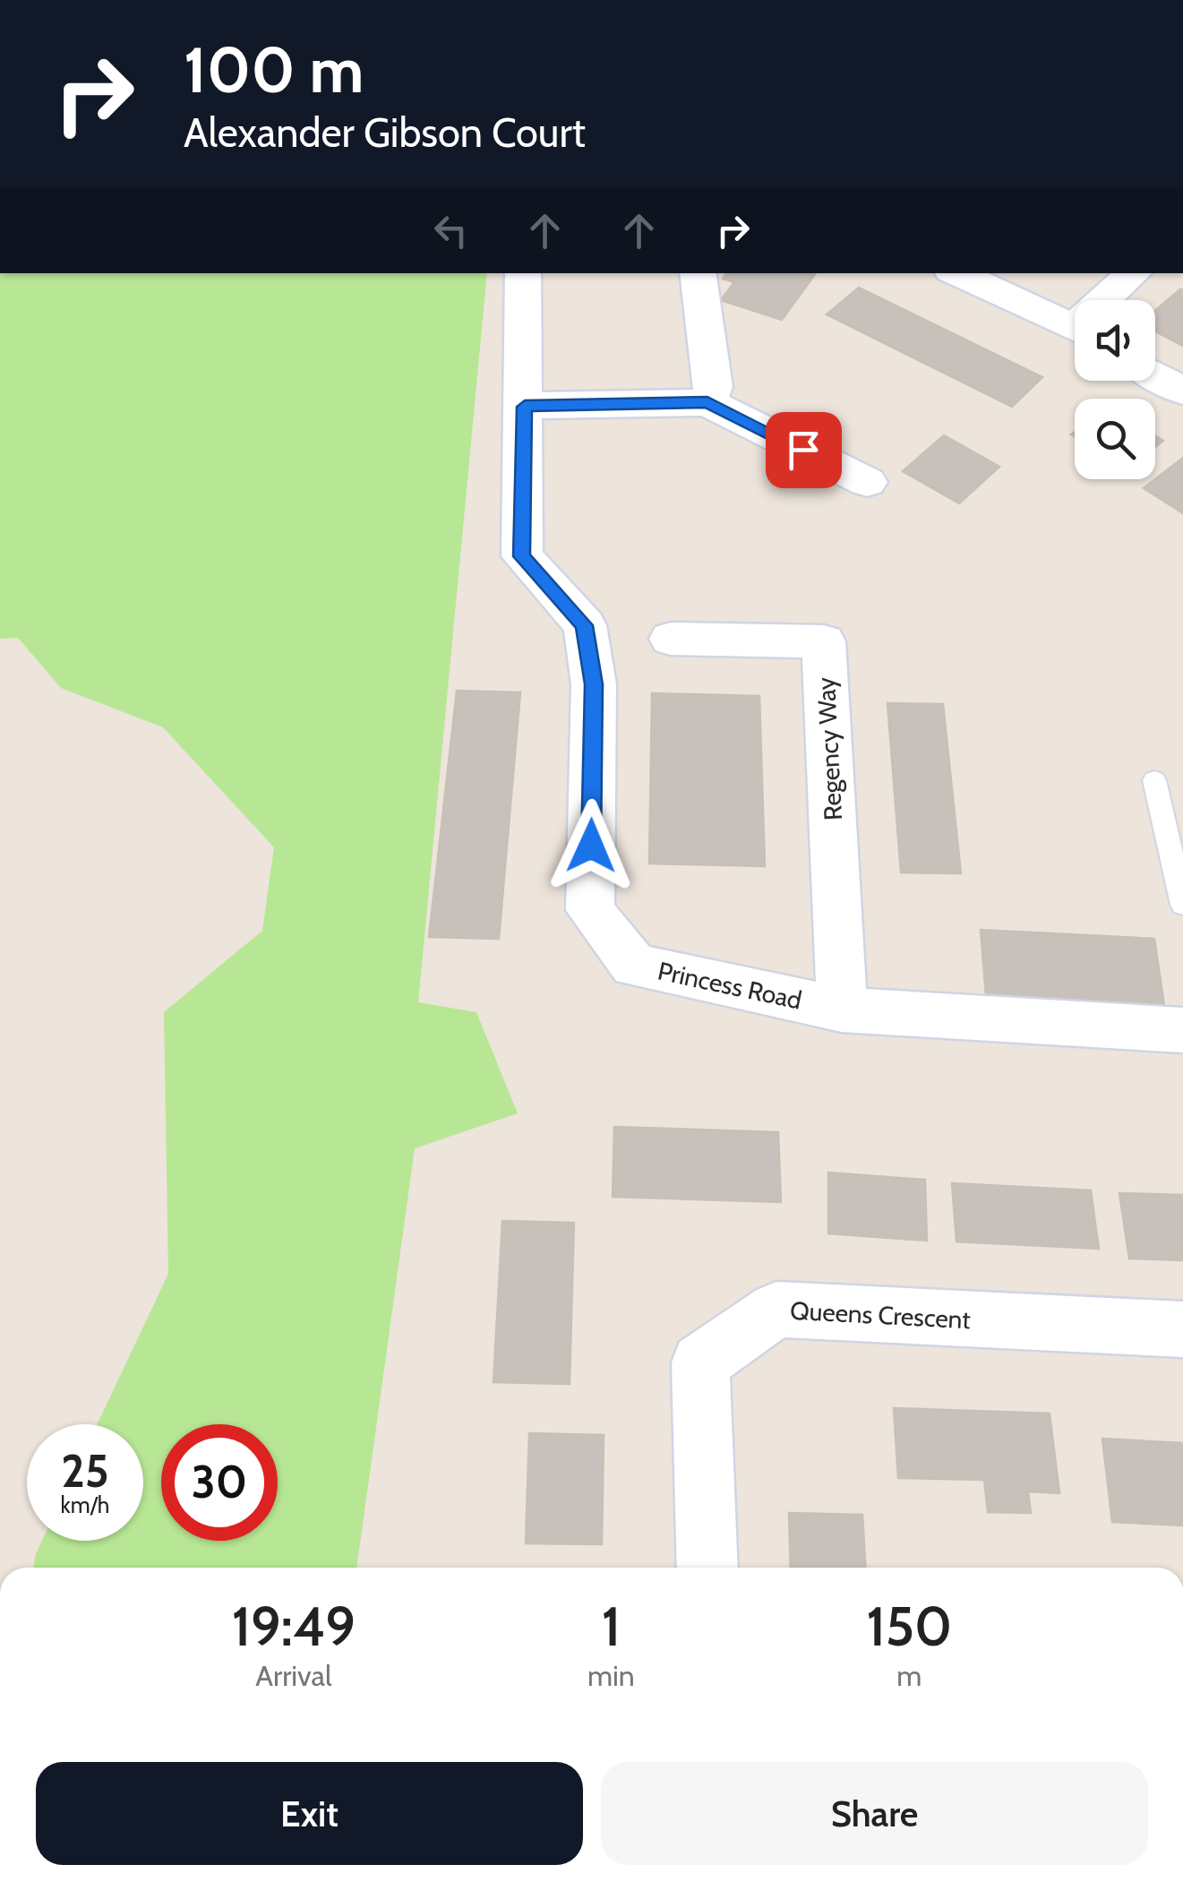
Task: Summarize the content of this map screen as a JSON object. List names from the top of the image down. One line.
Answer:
{"streets":{"street":["Regency Way","Princess Road","Queens Crescent"]},"crossings":[["Regency Way","Princess Road"]],"page":{"turn":["100 m","Alexander Gibson Court"],"speed":"25 km/h","limit":"30","eta":["19:49","Arrival","1","min","150","m"],"buttons":["Exit","Share"]}}
